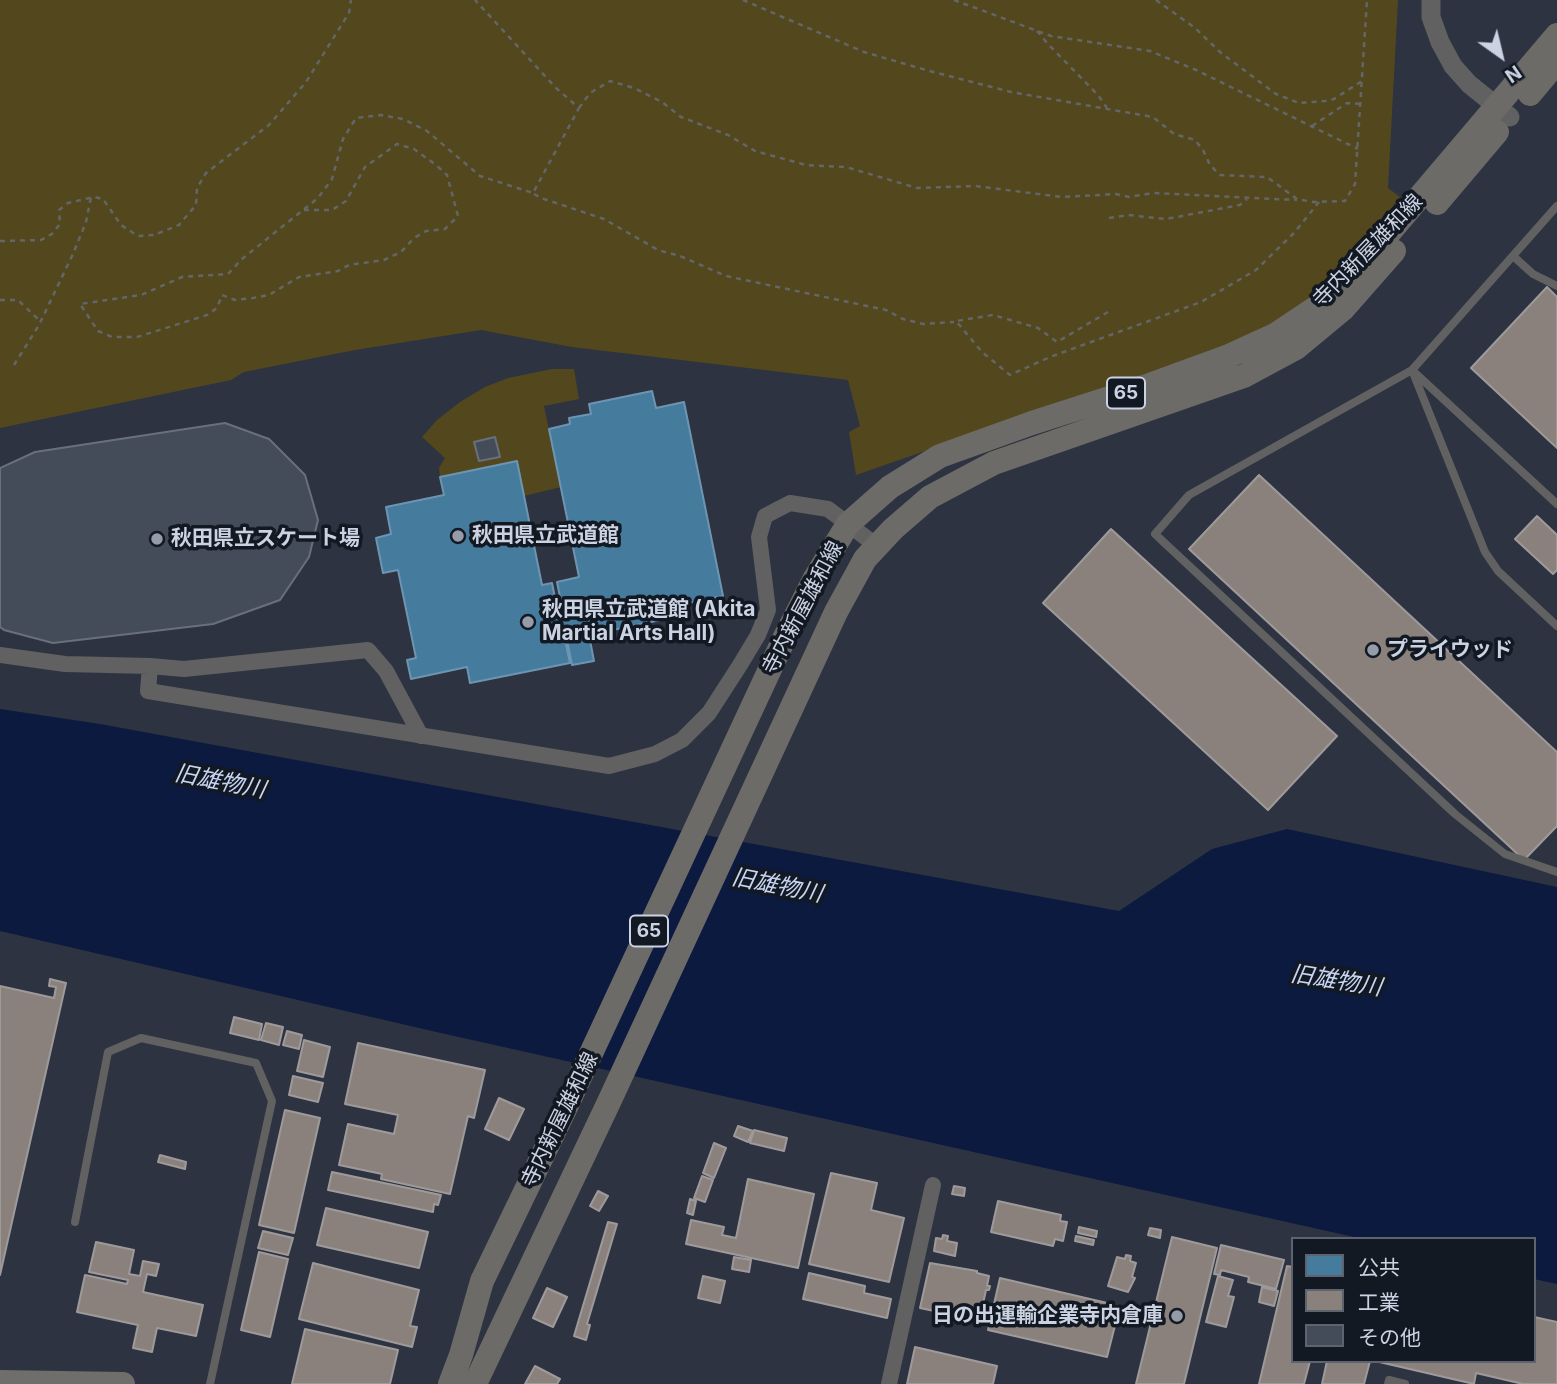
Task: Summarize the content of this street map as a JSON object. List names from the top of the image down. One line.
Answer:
{"streets":{"main road":["寺内新屋雄和線","65"]},"water":["旧雄物川"],"places":["秋田県立武道館","秋田県立スケート場","秋田県立武道館 (Akita Martial Arts Hall)","プライウッド","日の出運輸企業寺内倉庫"],"legend":["公共","工業","その他"],"north":"bottom right"}
